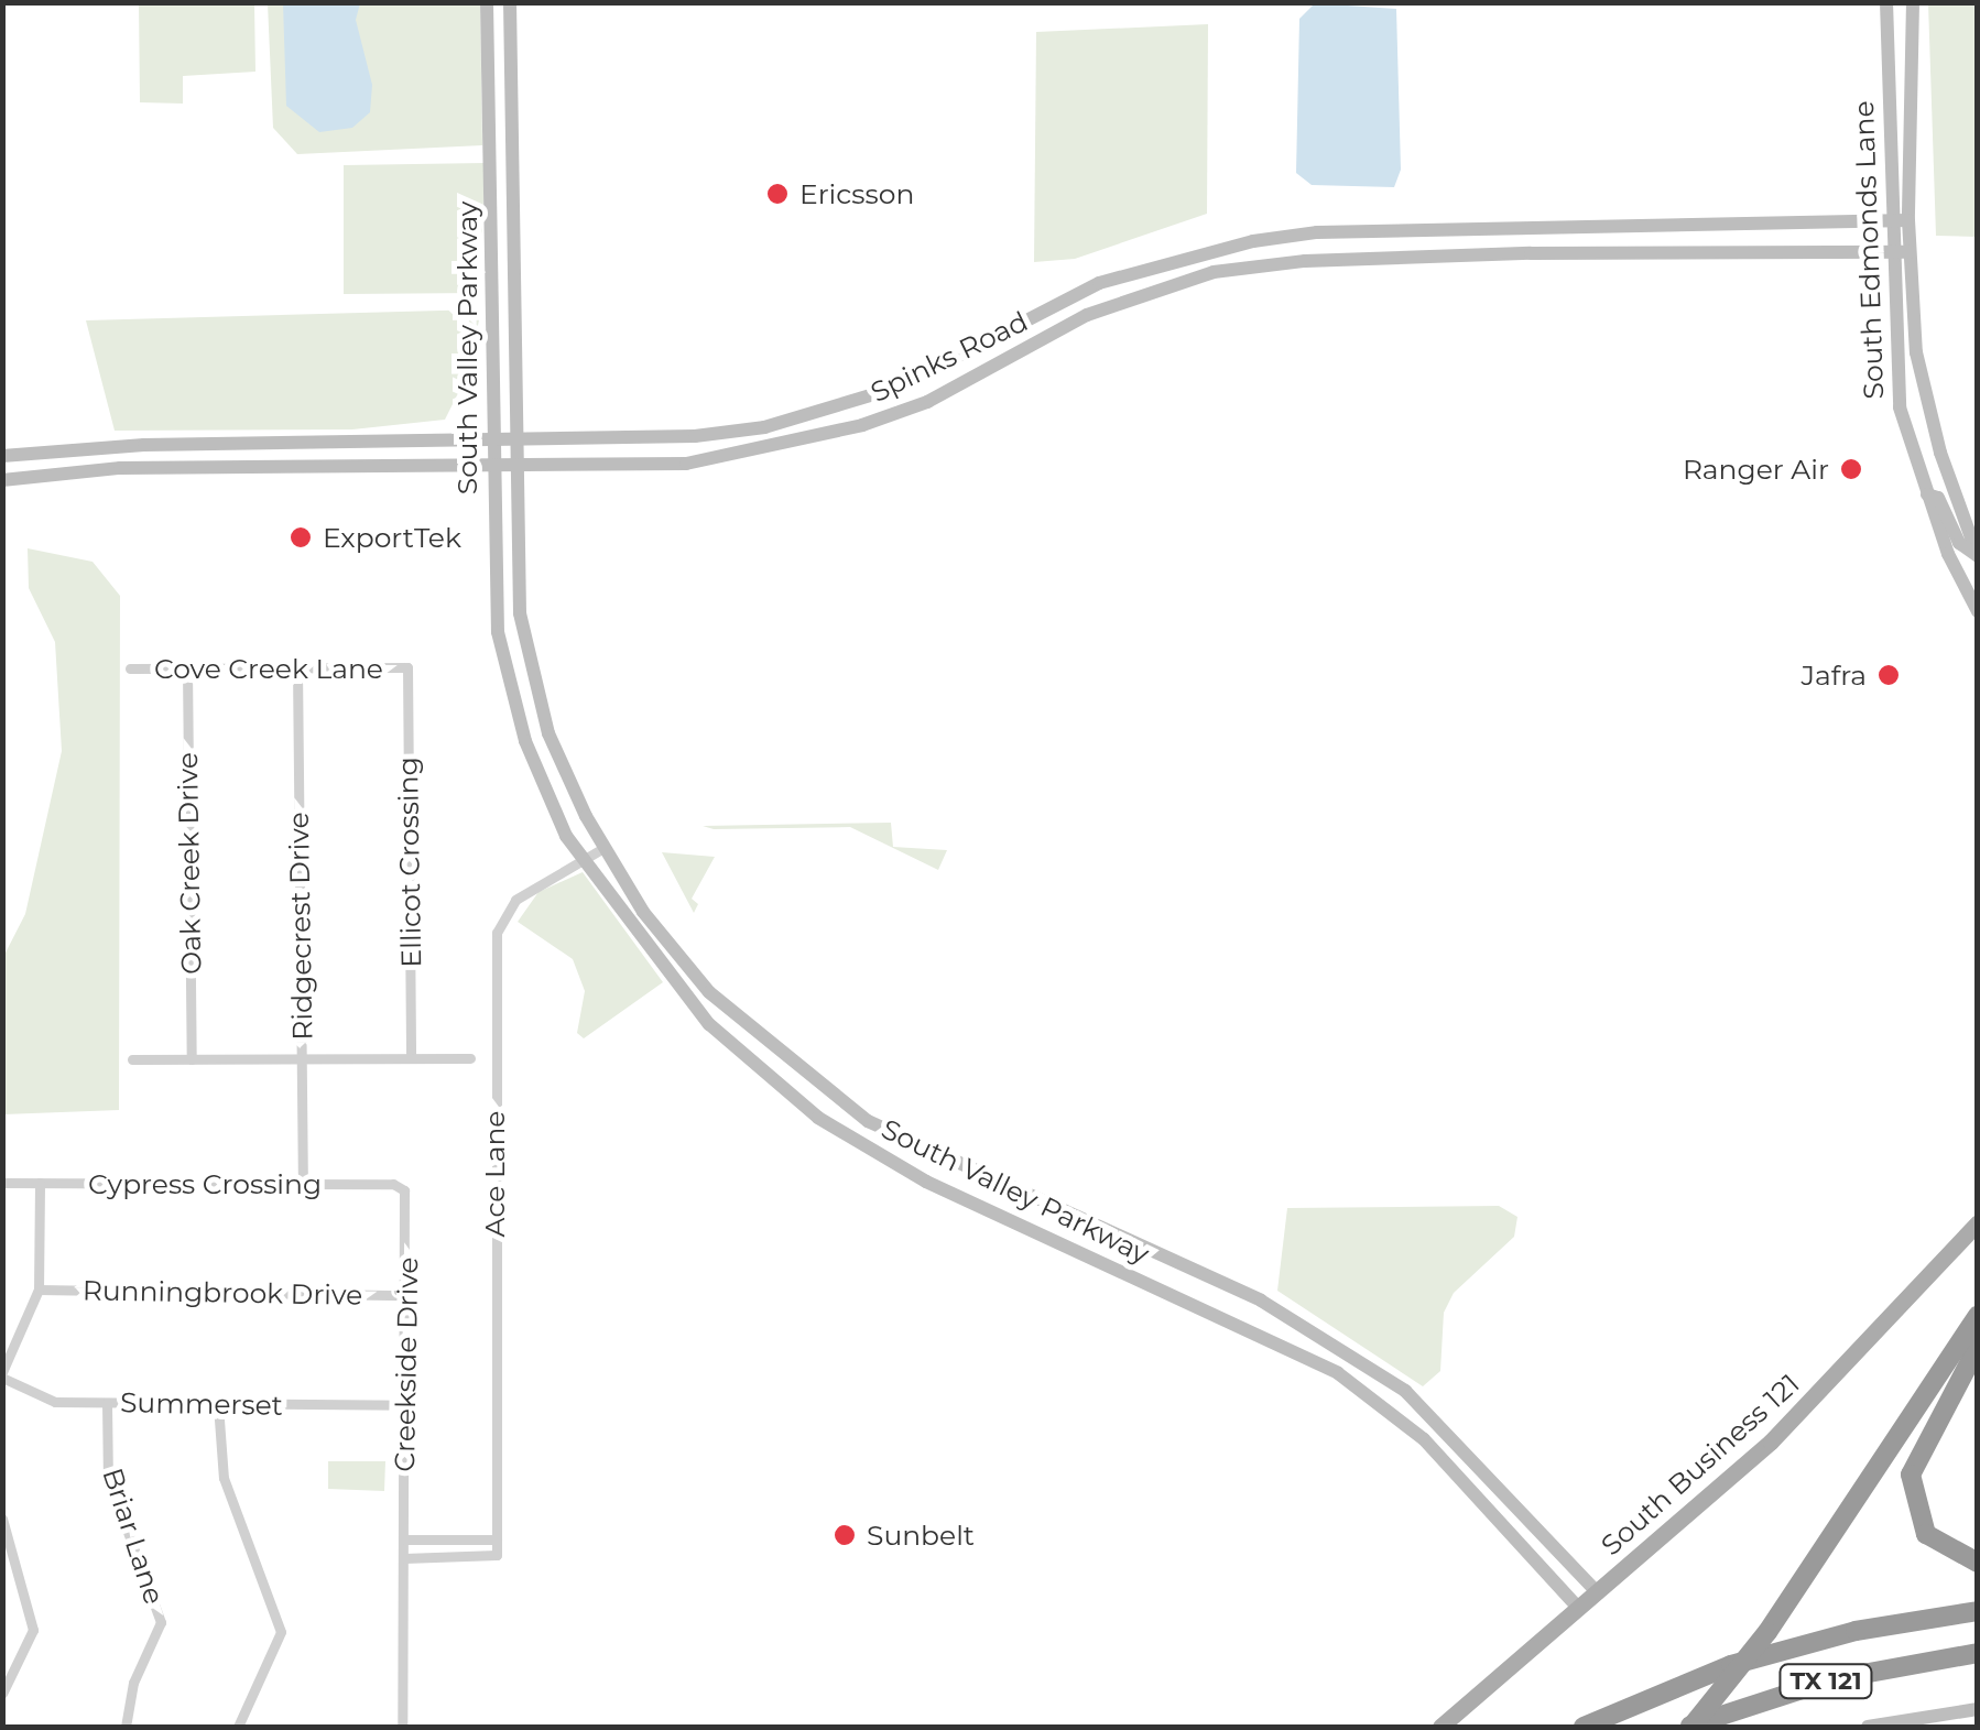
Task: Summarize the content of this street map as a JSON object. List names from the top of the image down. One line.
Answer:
{"streets":{"highway":["TX 121"],"main road":["South Edmonds Lane","South Valley Parkway","Spinks Road","South Business 121"],"street":["Cove Creek Lane","Ellicot Crossing","Oak Creek Drive","Ridgecrest Drive","Ace Lane","Cypress Crossing","Runningbrook Drive","Creekside Drive","Summerset","Briar Lane"]},"crossings":[["South Edmonds Lane","Spinks Road"],["South Valley Parkway","Spinks Road"],["South Valley Parkway","Ace Lane"],["South Valley Parkway","South Business 121"],["Cove Creek Lane","Ellicot Crossing"],["Cove Creek Lane","Oak Creek Drive"],["Cove Creek Lane","Ridgecrest Drive"],["Ridgecrest Drive","Cypress Crossing"],["Ace Lane","Creekside Drive"],["Cypress Crossing","Creekside Drive"],["Runningbrook Drive","Creekside Drive"],["Creekside Drive","Summerset"],["Summerset","Briar Lane"]],"places":["Ericsson","Ranger Air","ExportTek","Jafra","Sunbelt"]}
